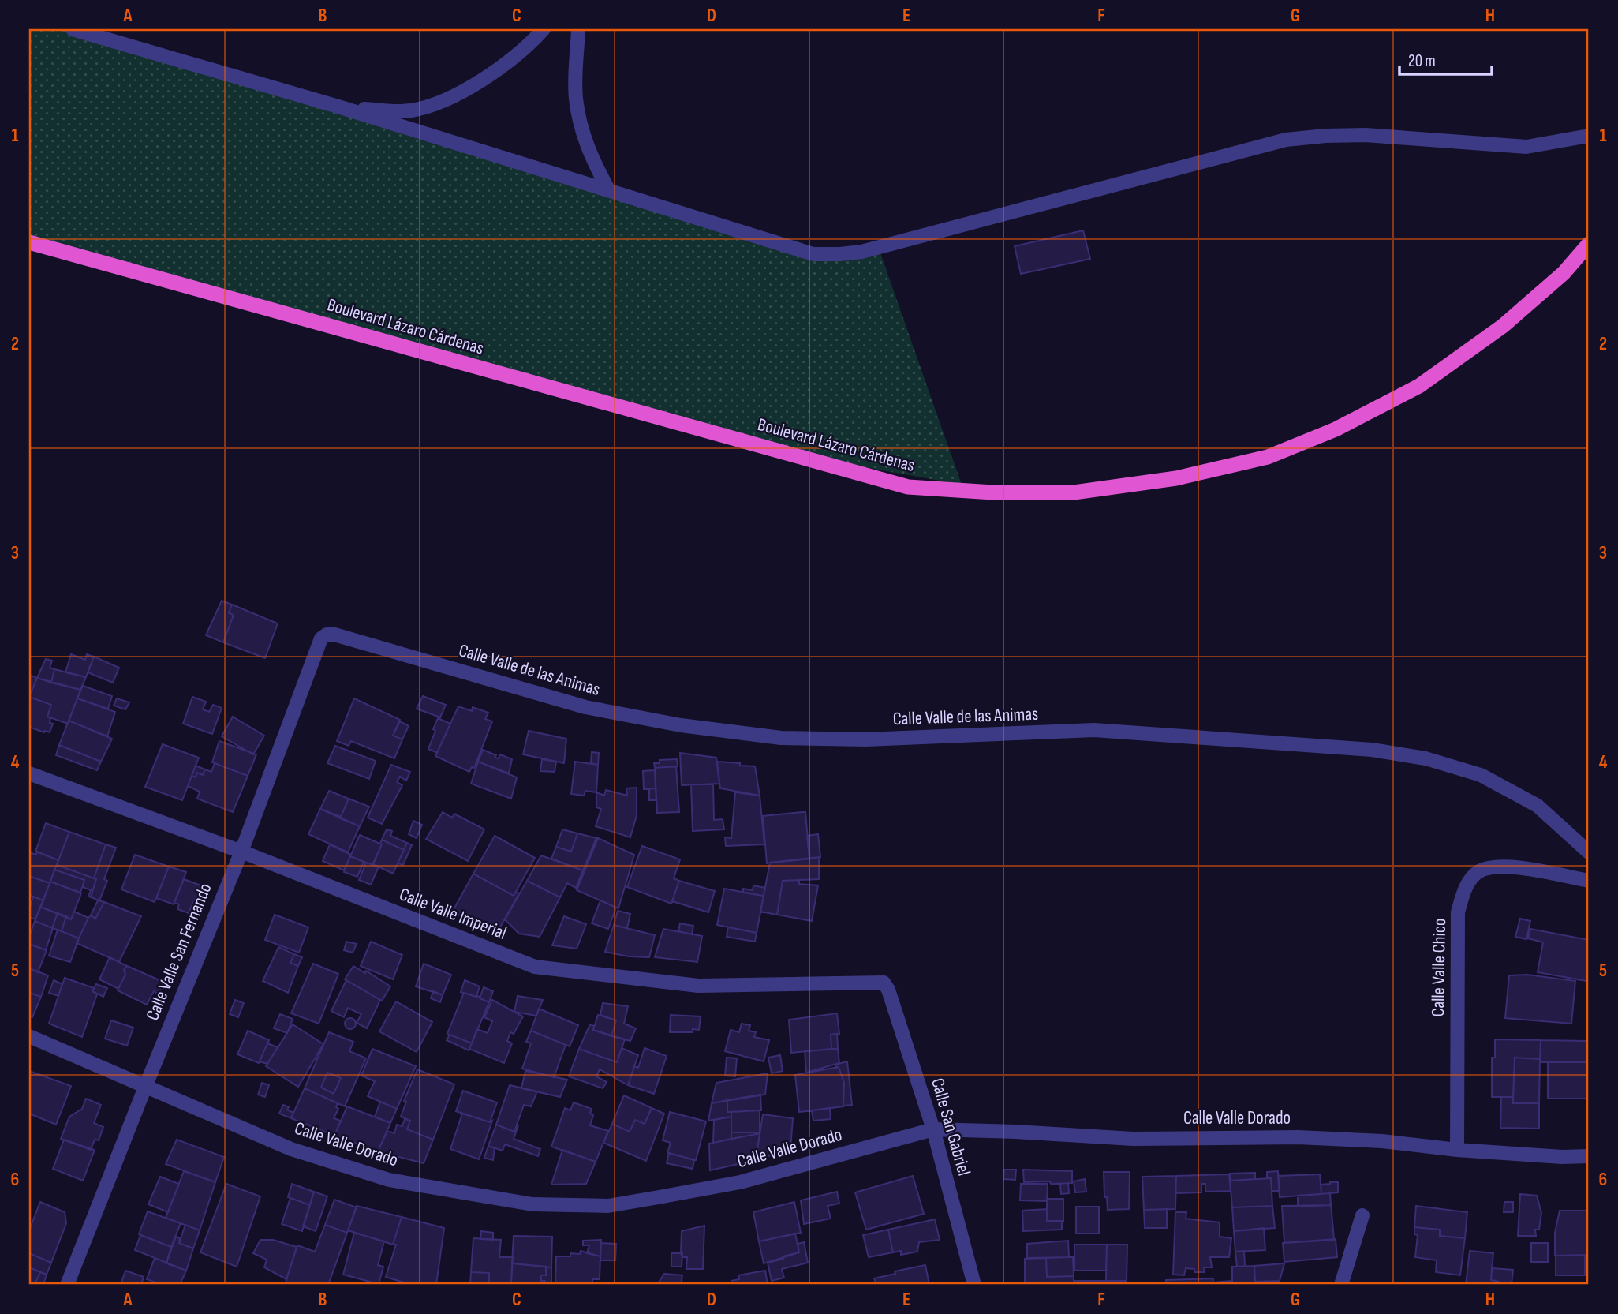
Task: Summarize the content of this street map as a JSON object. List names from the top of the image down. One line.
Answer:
{"streets":{"highway":["Boulevard Lázaro Cárdenas"],"street":["Calle Valle de las Animas","Calle Valle Imperial","Calle Valle San Fernando","Calle Valle Chico","Calle Valle Dorado","Calle San Gabriel"]},"crossings":[["Calle Valle de las Animas","Calle Valle San Fernando"],["Calle Valle Imperial","Calle Valle San Fernando"],["Calle Valle Imperial","Calle San Gabriel"],["Calle Valle San Fernando","Calle Valle Dorado"],["Calle Valle Chico","Calle Valle Dorado"],["Calle Valle Dorado","Calle San Gabriel"]],"scale_bar":"20 m","grid":{"columns":["A","B","C","D","E","F","G","H"],"rows":["1","2","3","4","5","6"]}}
